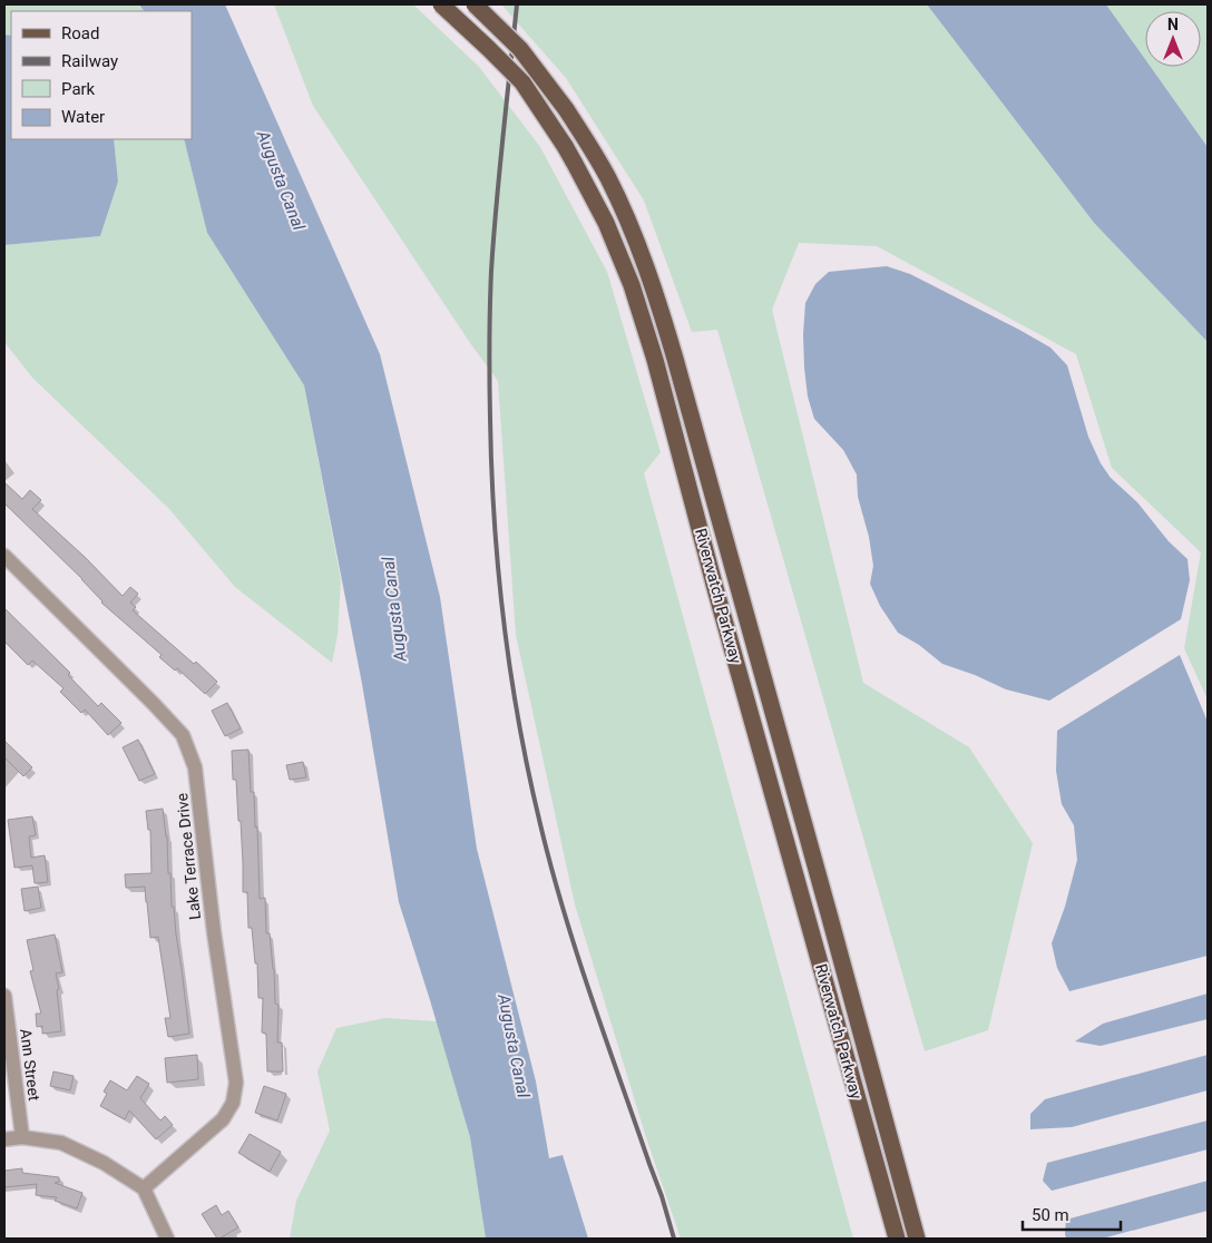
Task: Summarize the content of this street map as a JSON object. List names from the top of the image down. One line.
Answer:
{"streets":{"main road":["Riverwatch Parkway"],"street":["Lake Terrace Drive","Ann Street"]},"water":["Augusta Canal"],"legend":["Road","Railway","Park","Water"],"scale_bar":"50 m","north":"top"}
